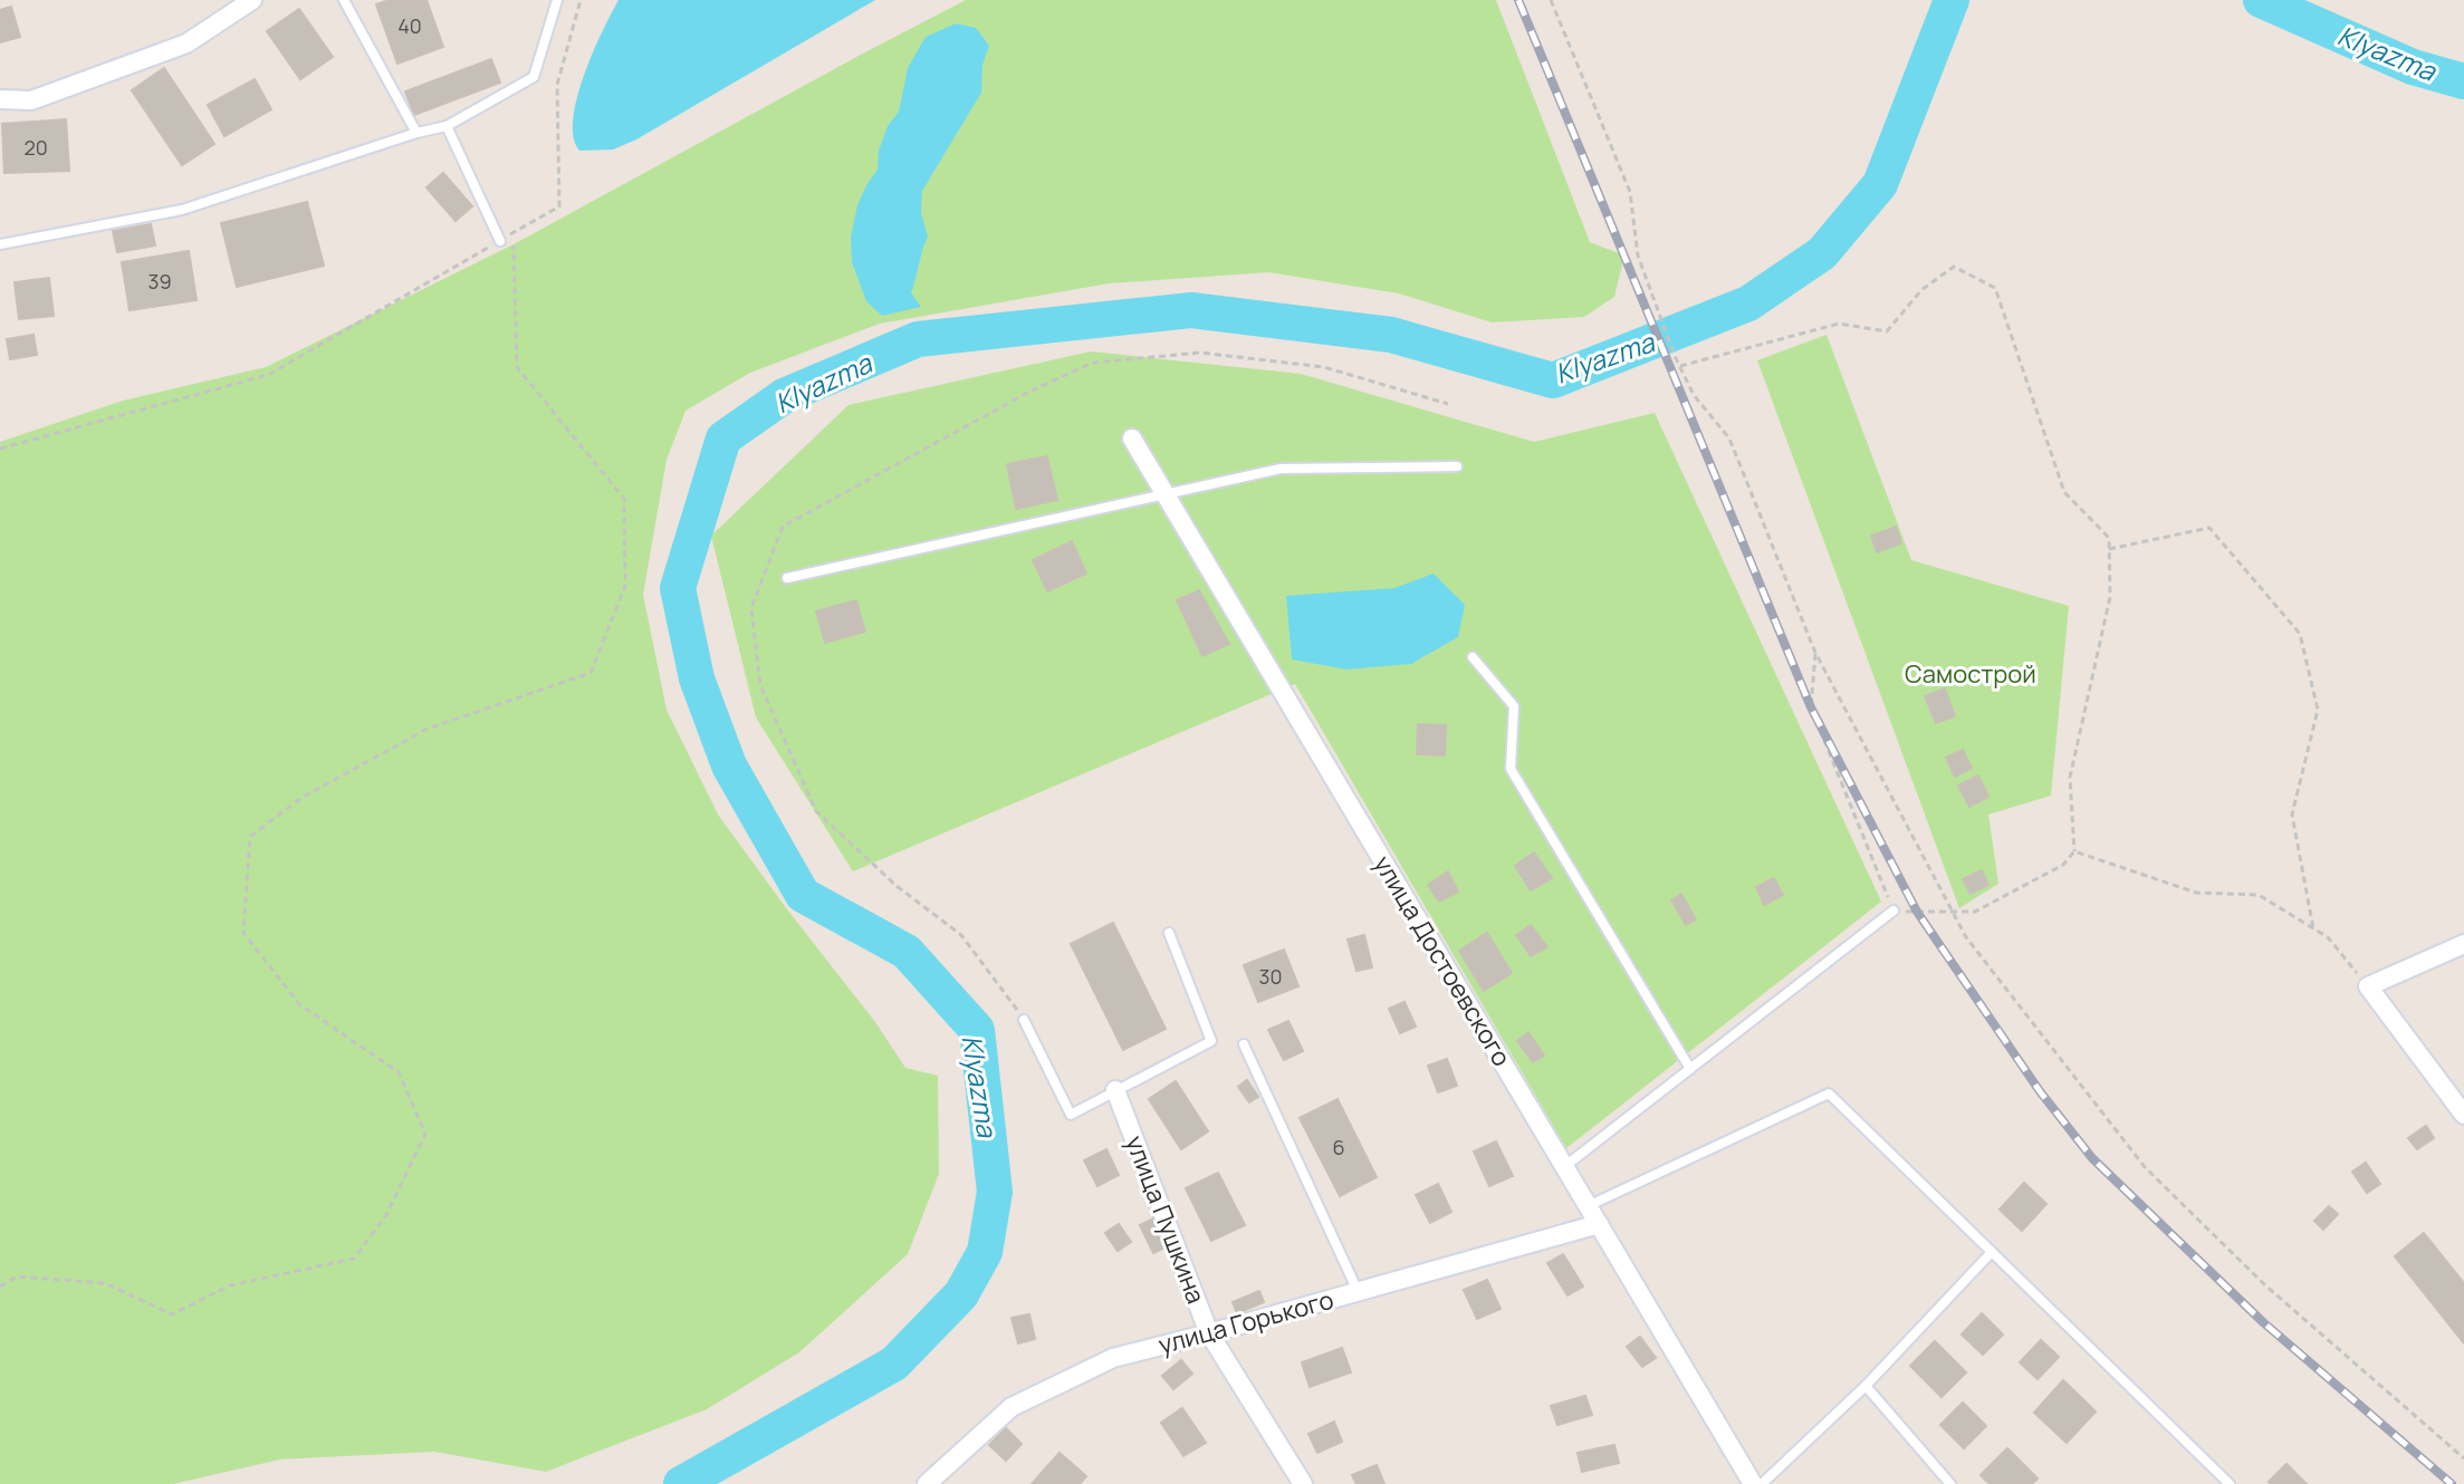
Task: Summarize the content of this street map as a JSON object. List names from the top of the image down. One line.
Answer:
{"streets":{"street":["улица Достоевского","улица Пушкина","улица Горького"]},"crossings":[["улица Достоевского","улица Горького"],["улица Пушкина","улица Горького"]],"water":["Klyazma"],"parks":["Самострой"],"house_numbers":["40","20","39","30","6"]}
